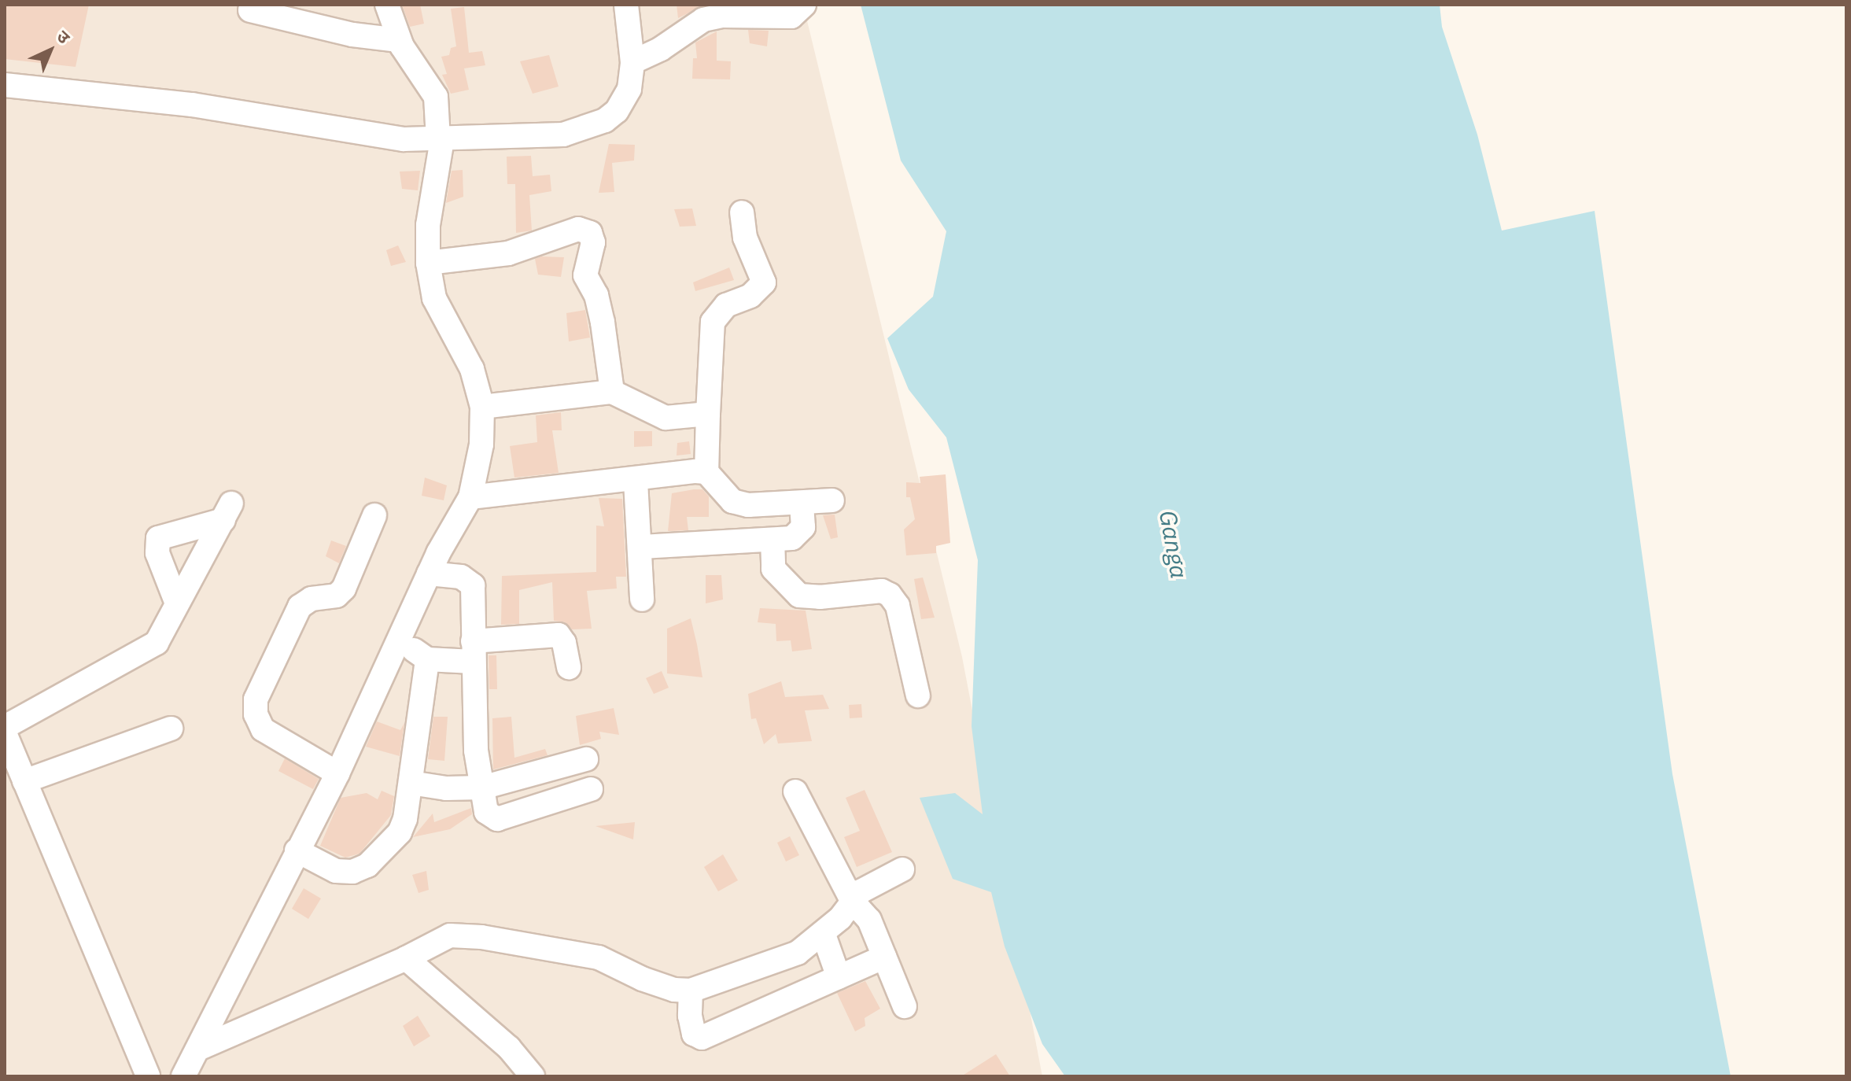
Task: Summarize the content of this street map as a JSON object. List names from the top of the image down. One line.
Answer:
{"water":["Ganga"],"north":"top right"}
